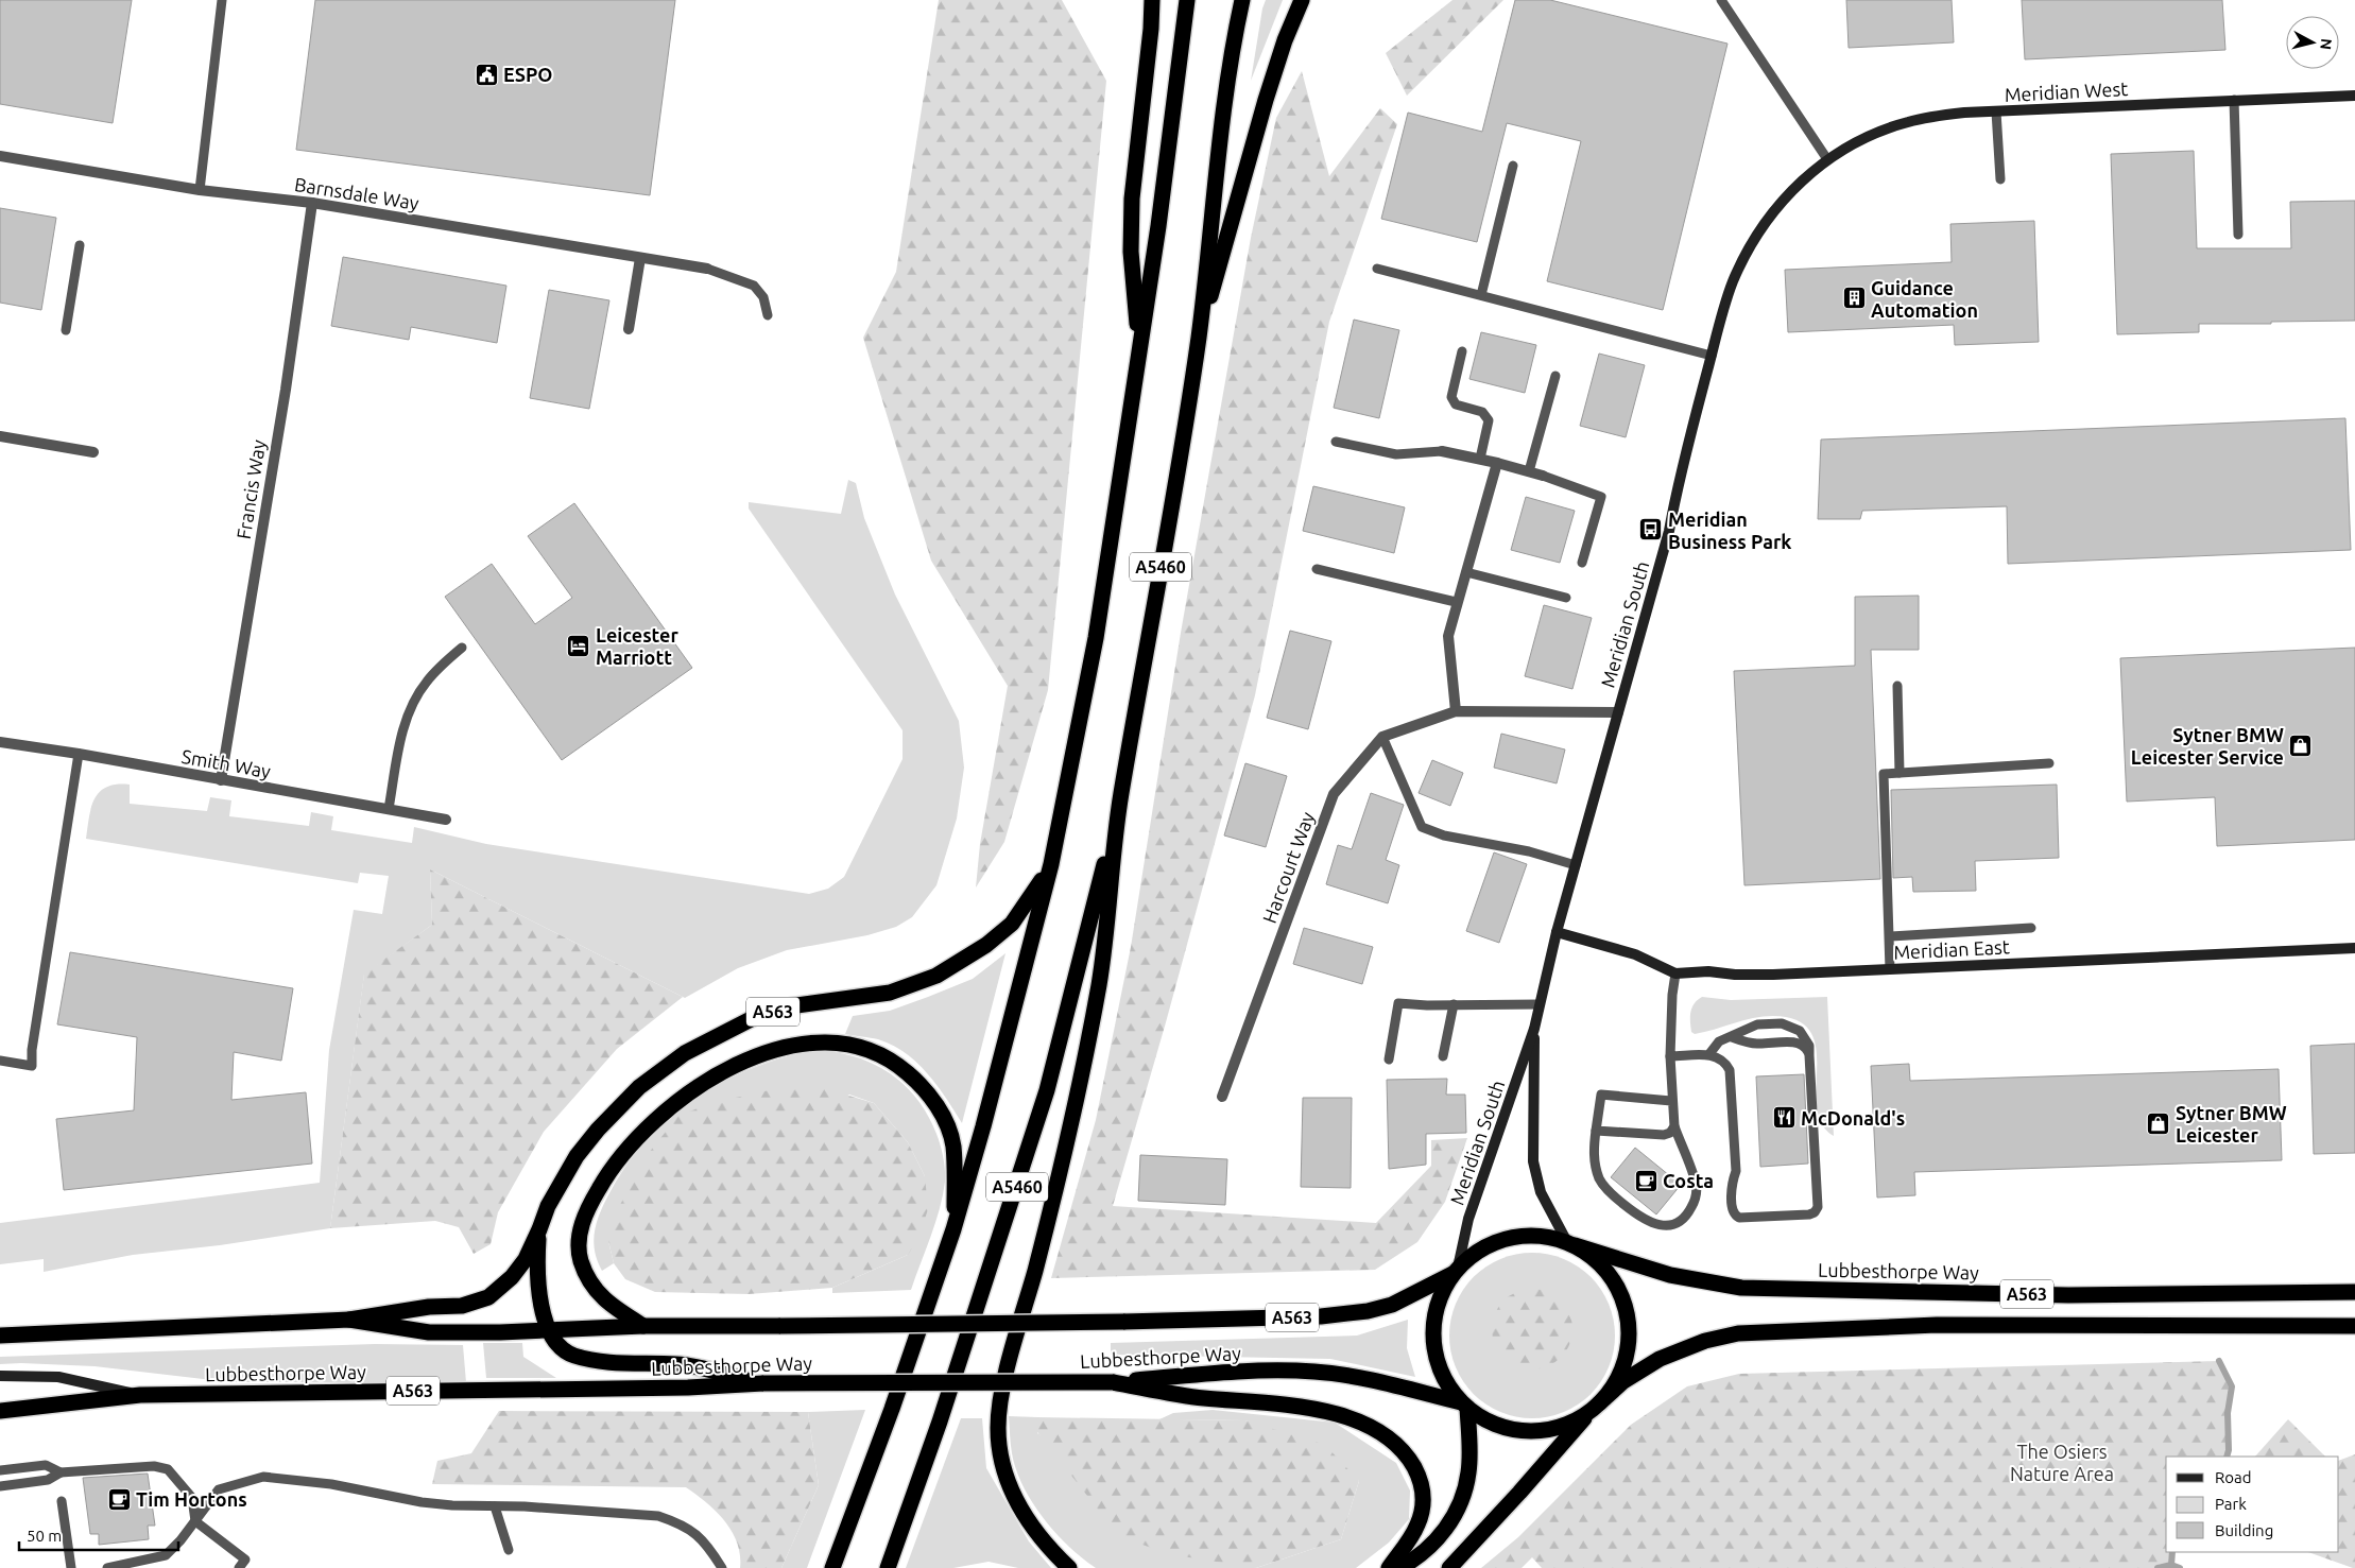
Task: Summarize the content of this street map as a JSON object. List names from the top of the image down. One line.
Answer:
{"streets":{"highway":["A5460","A563","Lubbesthorpe Way"],"street":["Meridian West","Barnsdale Way","Francis Way","Meridian South","Smith Way","Harcourt Way","Meridian East"]},"crossings":[["Meridian West","Meridian South"],["Barnsdale Way","Francis Way"],["Francis Way","Smith Way"],["A5460","A563"],["Meridian South","Lubbesthorpe Way"],["A563","Lubbesthorpe Way"]],"parks":["The Osiers Nature Area"],"places":{"public building":["ESPO"],"building":["Guidance Automation"],"bus stop":["Meridian Business Park"],"hotel":["Leicester Marriott"],"shop":["Sytner BMW Leicester Service","Sytner BMW Leicester"],"restaurant":["McDonald's"],"cafe":["Costa","Tim Hortons"]},"legend":["Road","Park","Building"],"scale_bar":"50 m","north":"right"}
